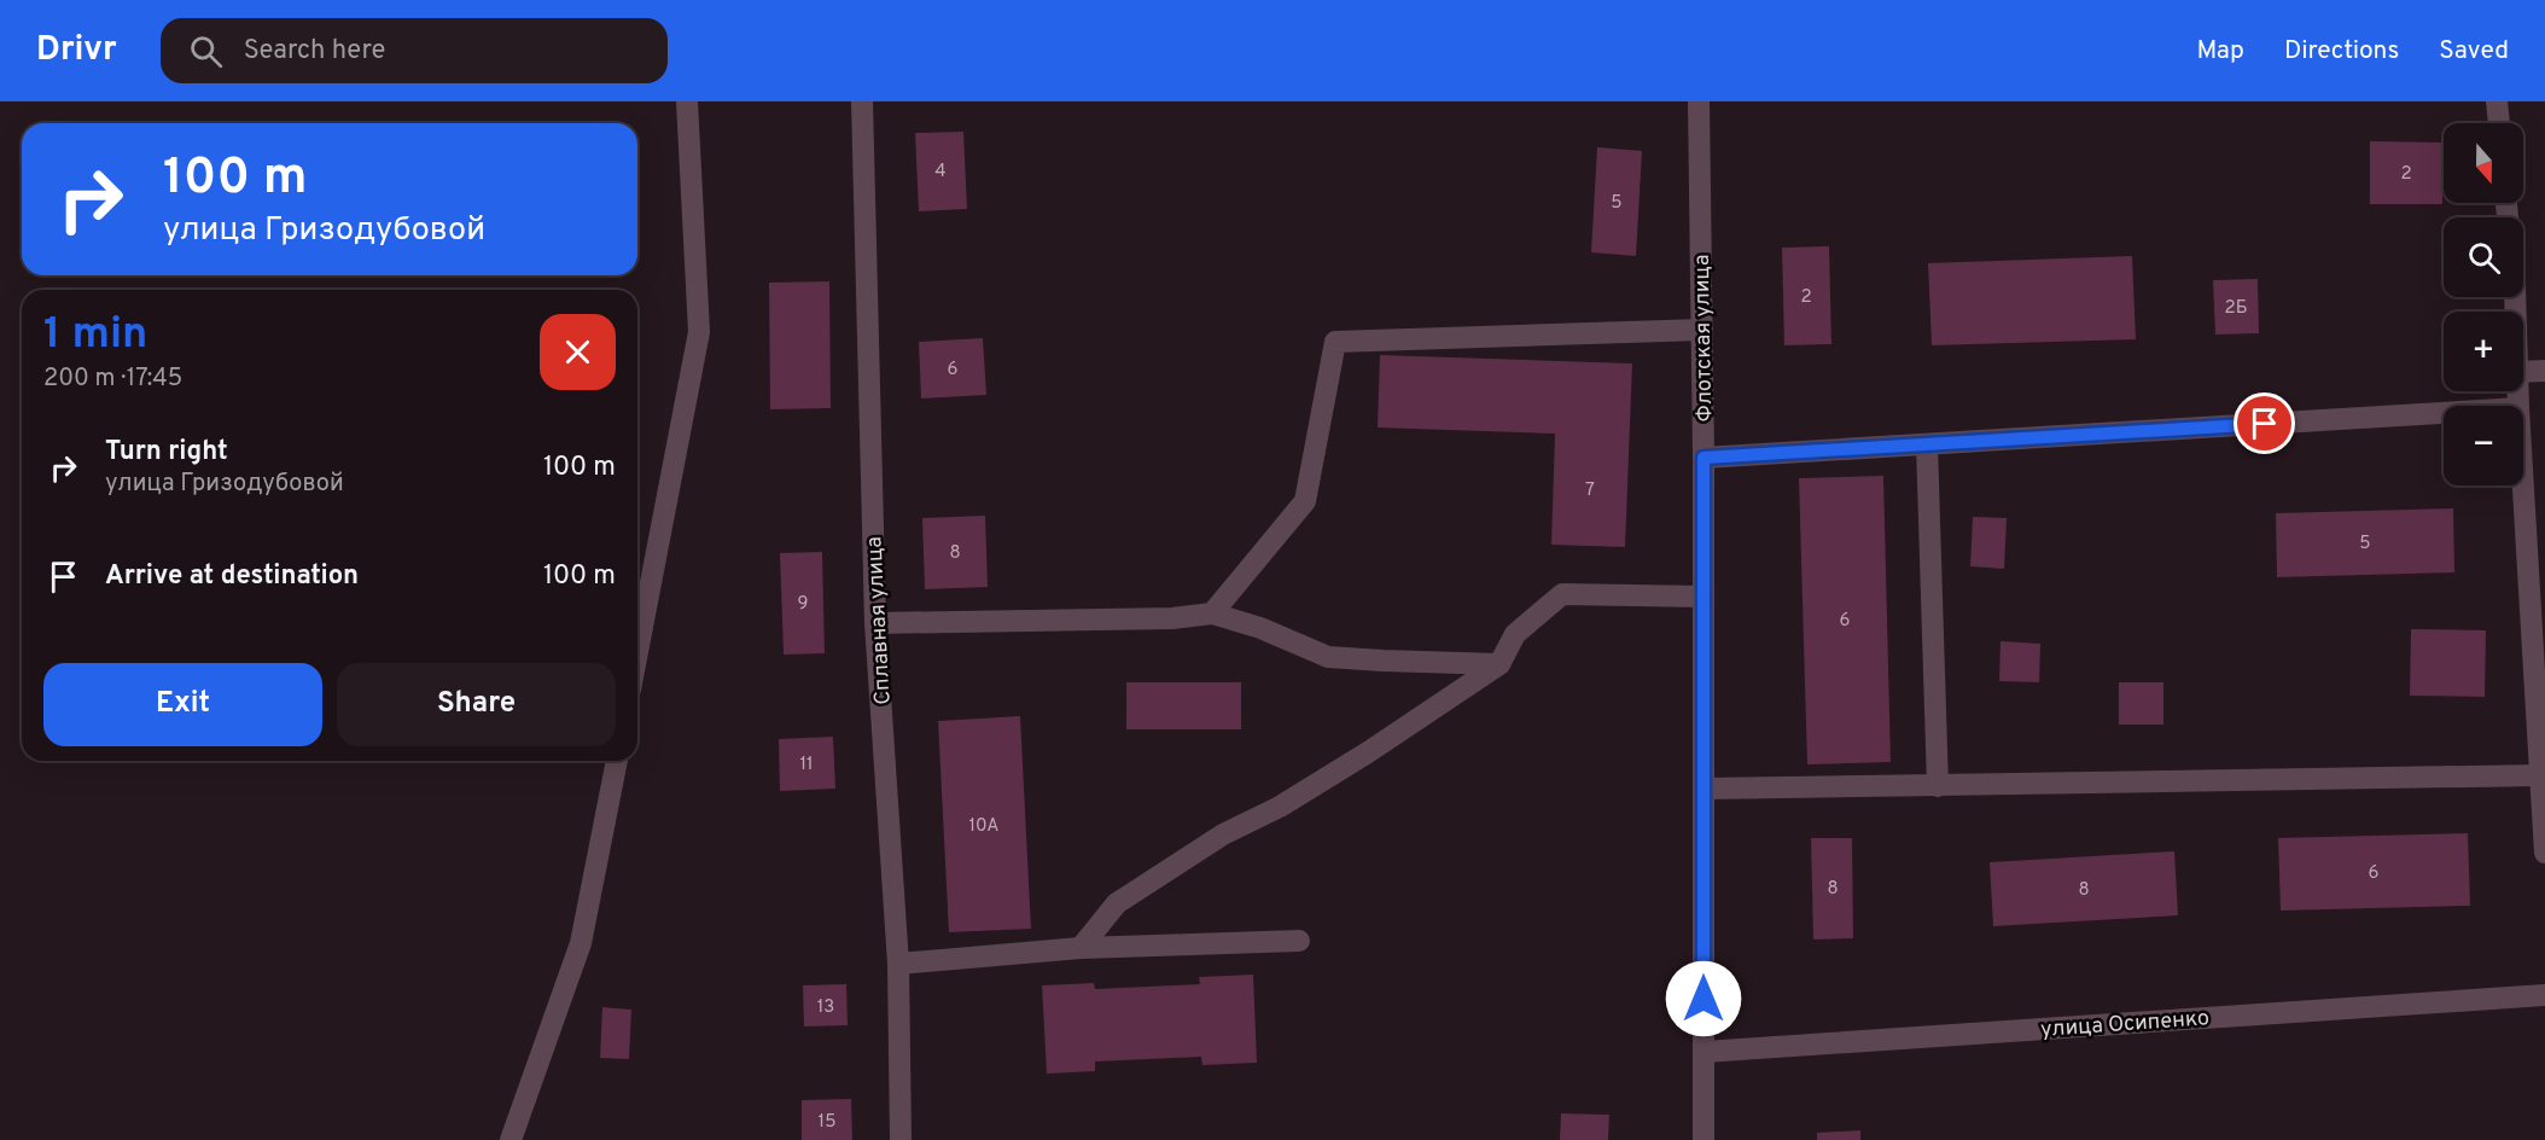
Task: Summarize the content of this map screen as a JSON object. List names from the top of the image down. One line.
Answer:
{"streets":{"street":["Флотская улица","Сплавная улица","улица Осипенко"]},"crossings":[["Флотская улица","улица Осипенко"]],"house_numbers":["4","2","5","2","2Б","6","7","5","8","9","6","11","10А","6","8","8","13","15"],"north":"bottom","page":{"header":"Drivr","search":"Search here","nav":["Map","Directions","Saved"],"map_buttons":["+","−"],"turn":["100 m","улица Гризодубовой"],"heading":["1 min","200 m · 17:45"],"list":[{"name":"Turn right","note":"улица Гризодубовой","value":"100 m"},{"name":"Arrive at destination","value":"100 m"}],"buttons":["Exit","Share"]}}
